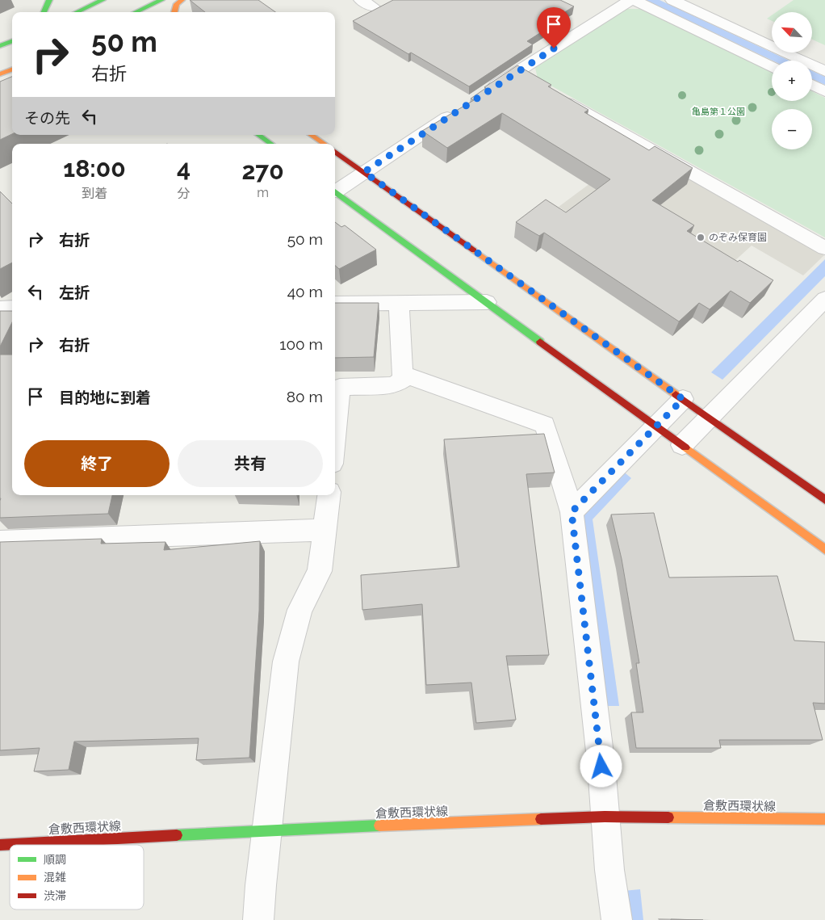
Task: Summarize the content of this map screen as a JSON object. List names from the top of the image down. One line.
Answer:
{"streets":{"street":["倉敷西環状線"]},"parks":["亀島第１公園"],"places":["のぞみ保育園"],"legend":["順調","混雑","渋滞"],"north":"top left","page":{"map_buttons":["+","−"],"turn":["50 m","右折"],"then":"その先","eta":["18:00","到着","4","分","270","m"],"list":[{"name":"右折","value":"50 m"},{"name":"左折","value":"40 m"},{"name":"右折","value":"100 m"},{"name":"目的地に到着","value":"80 m"}],"buttons":["終了","共有"]}}
